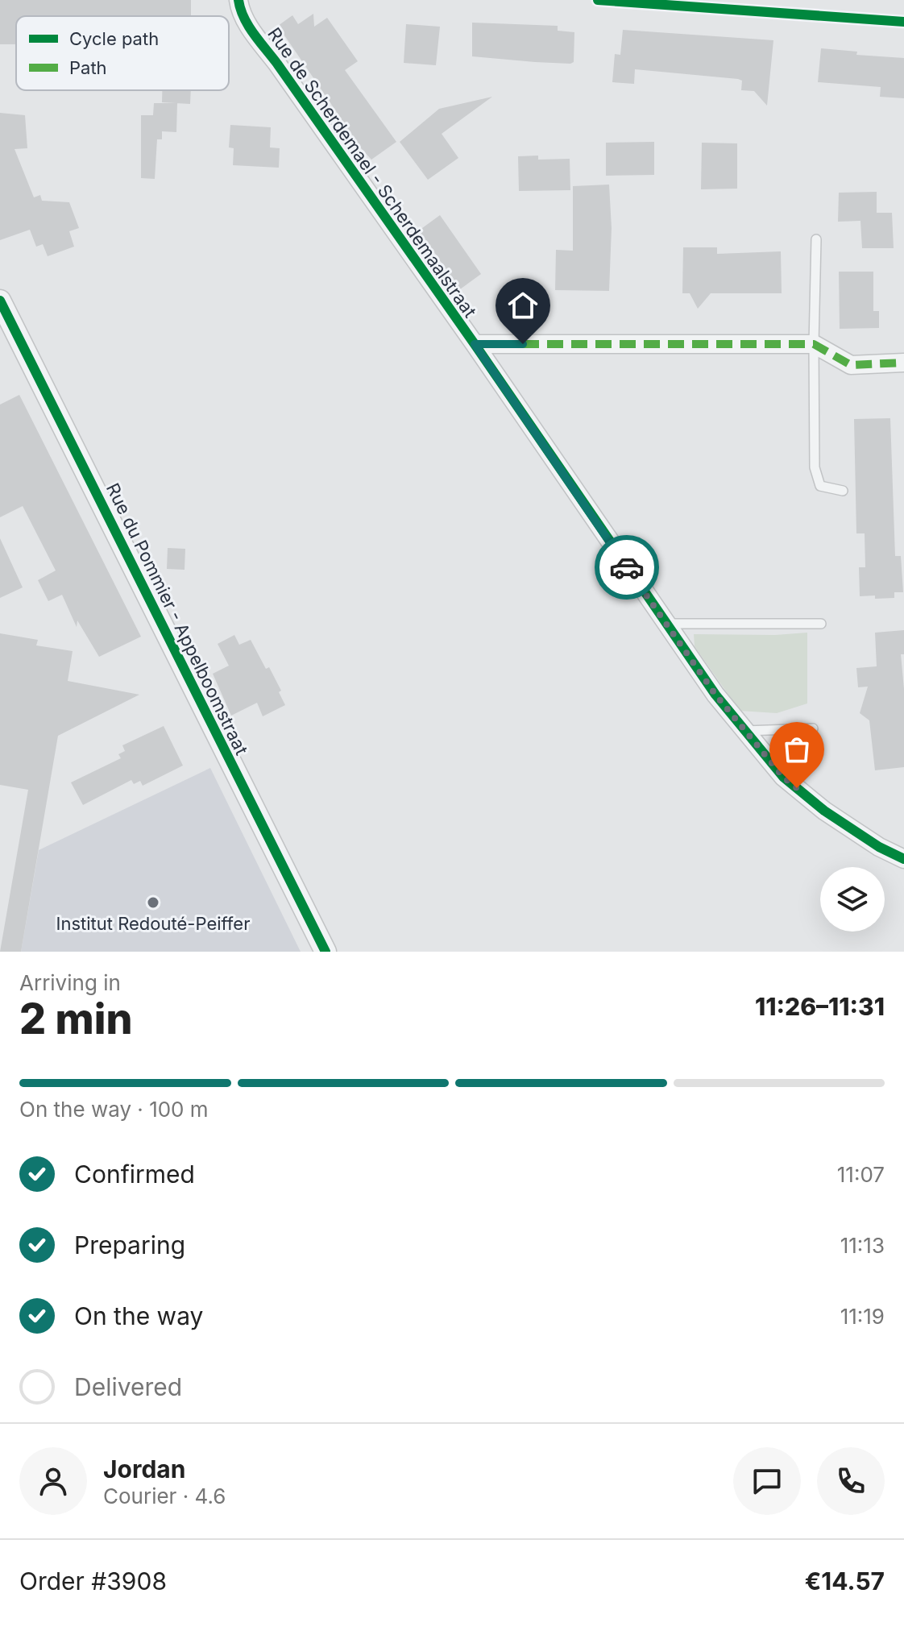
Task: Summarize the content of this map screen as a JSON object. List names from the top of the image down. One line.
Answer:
{"streets":{"street":["Rue de Scherdemael - Scherdemaalstraat","Rue du Pommier - Appelboomstraat"]},"places":["Institut Redouté-Peiffer"],"legend":["Cycle path","Path"],"page":{"heading":["2 min","Arriving in","11:26–11:31"],"panel":["Jordan","Courier · 4.6","Order #3908","€14.57"],"bar":"On the way · 100 m","list":[["Confirmed","11:07"],["Preparing","11:13"],["On the way","11:19"],"Delivered"]}}
